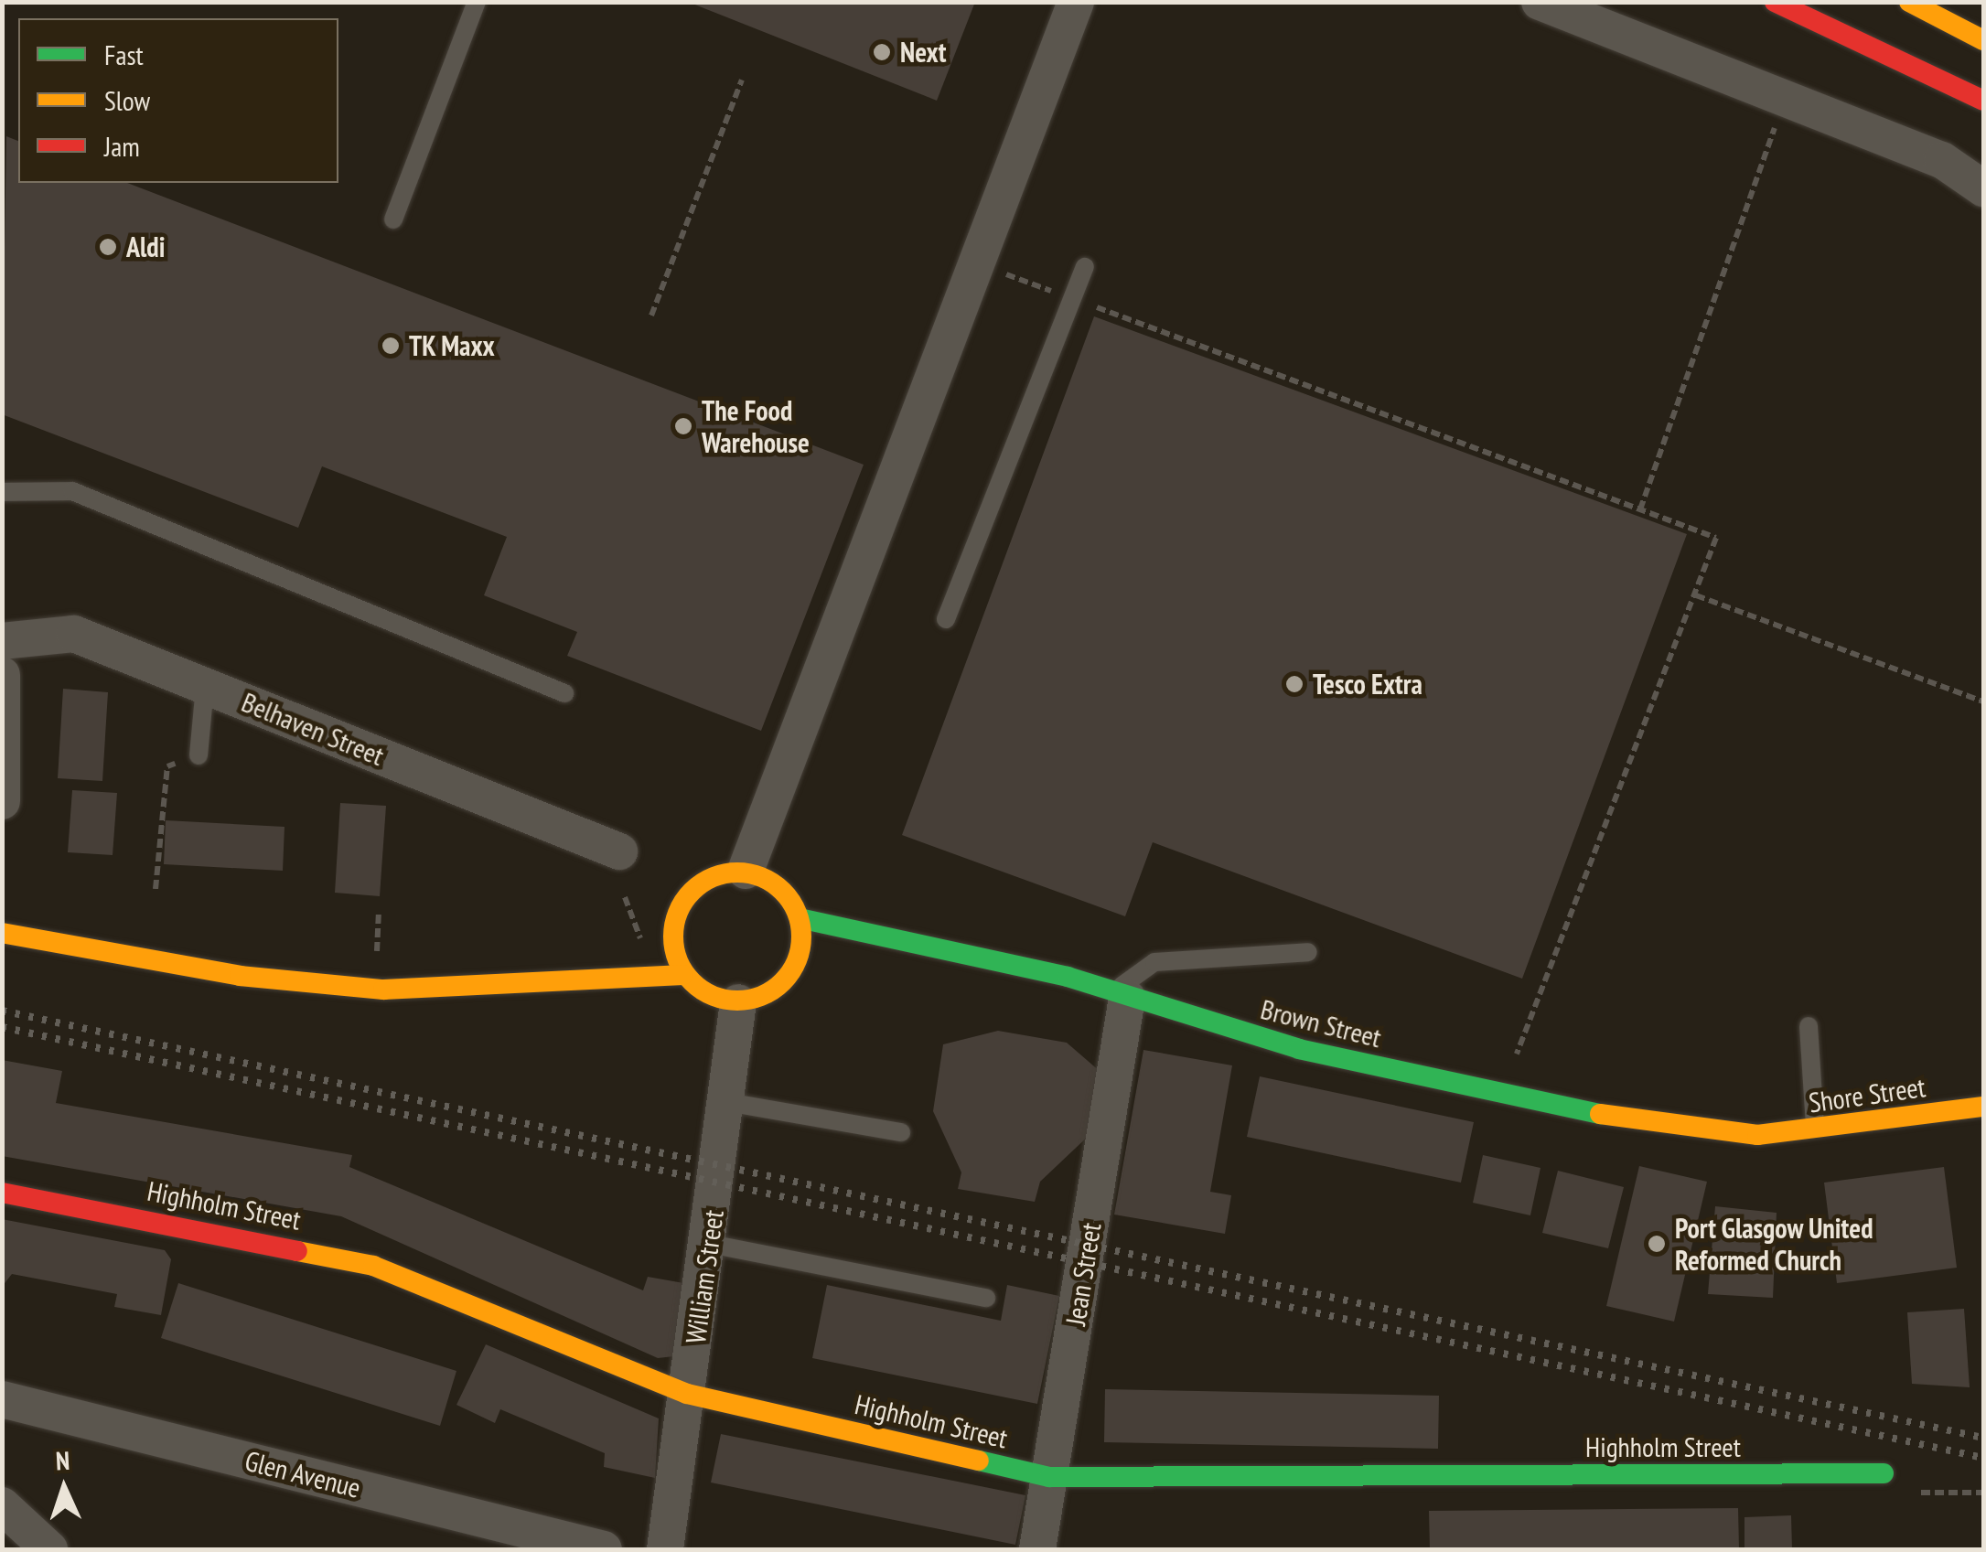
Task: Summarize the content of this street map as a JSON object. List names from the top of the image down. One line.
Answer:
{"streets":{"main road":["Brown Street","Shore Street","Highholm Street"],"street":["Belhaven Street","Jean Street","William Street","Glen Avenue"]},"crossings":[["Brown Street","Shore Street"],["Brown Street","Jean Street"],["Brown Street","William Street"],["Highholm Street","Jean Street"],["Highholm Street","William Street"]],"places":["Next","Aldi","TK Maxx","The Food Warehouse","Tesco Extra","Port Glasgow United Reformed Church"],"legend":["Fast","Slow","Jam"],"north":"top"}
